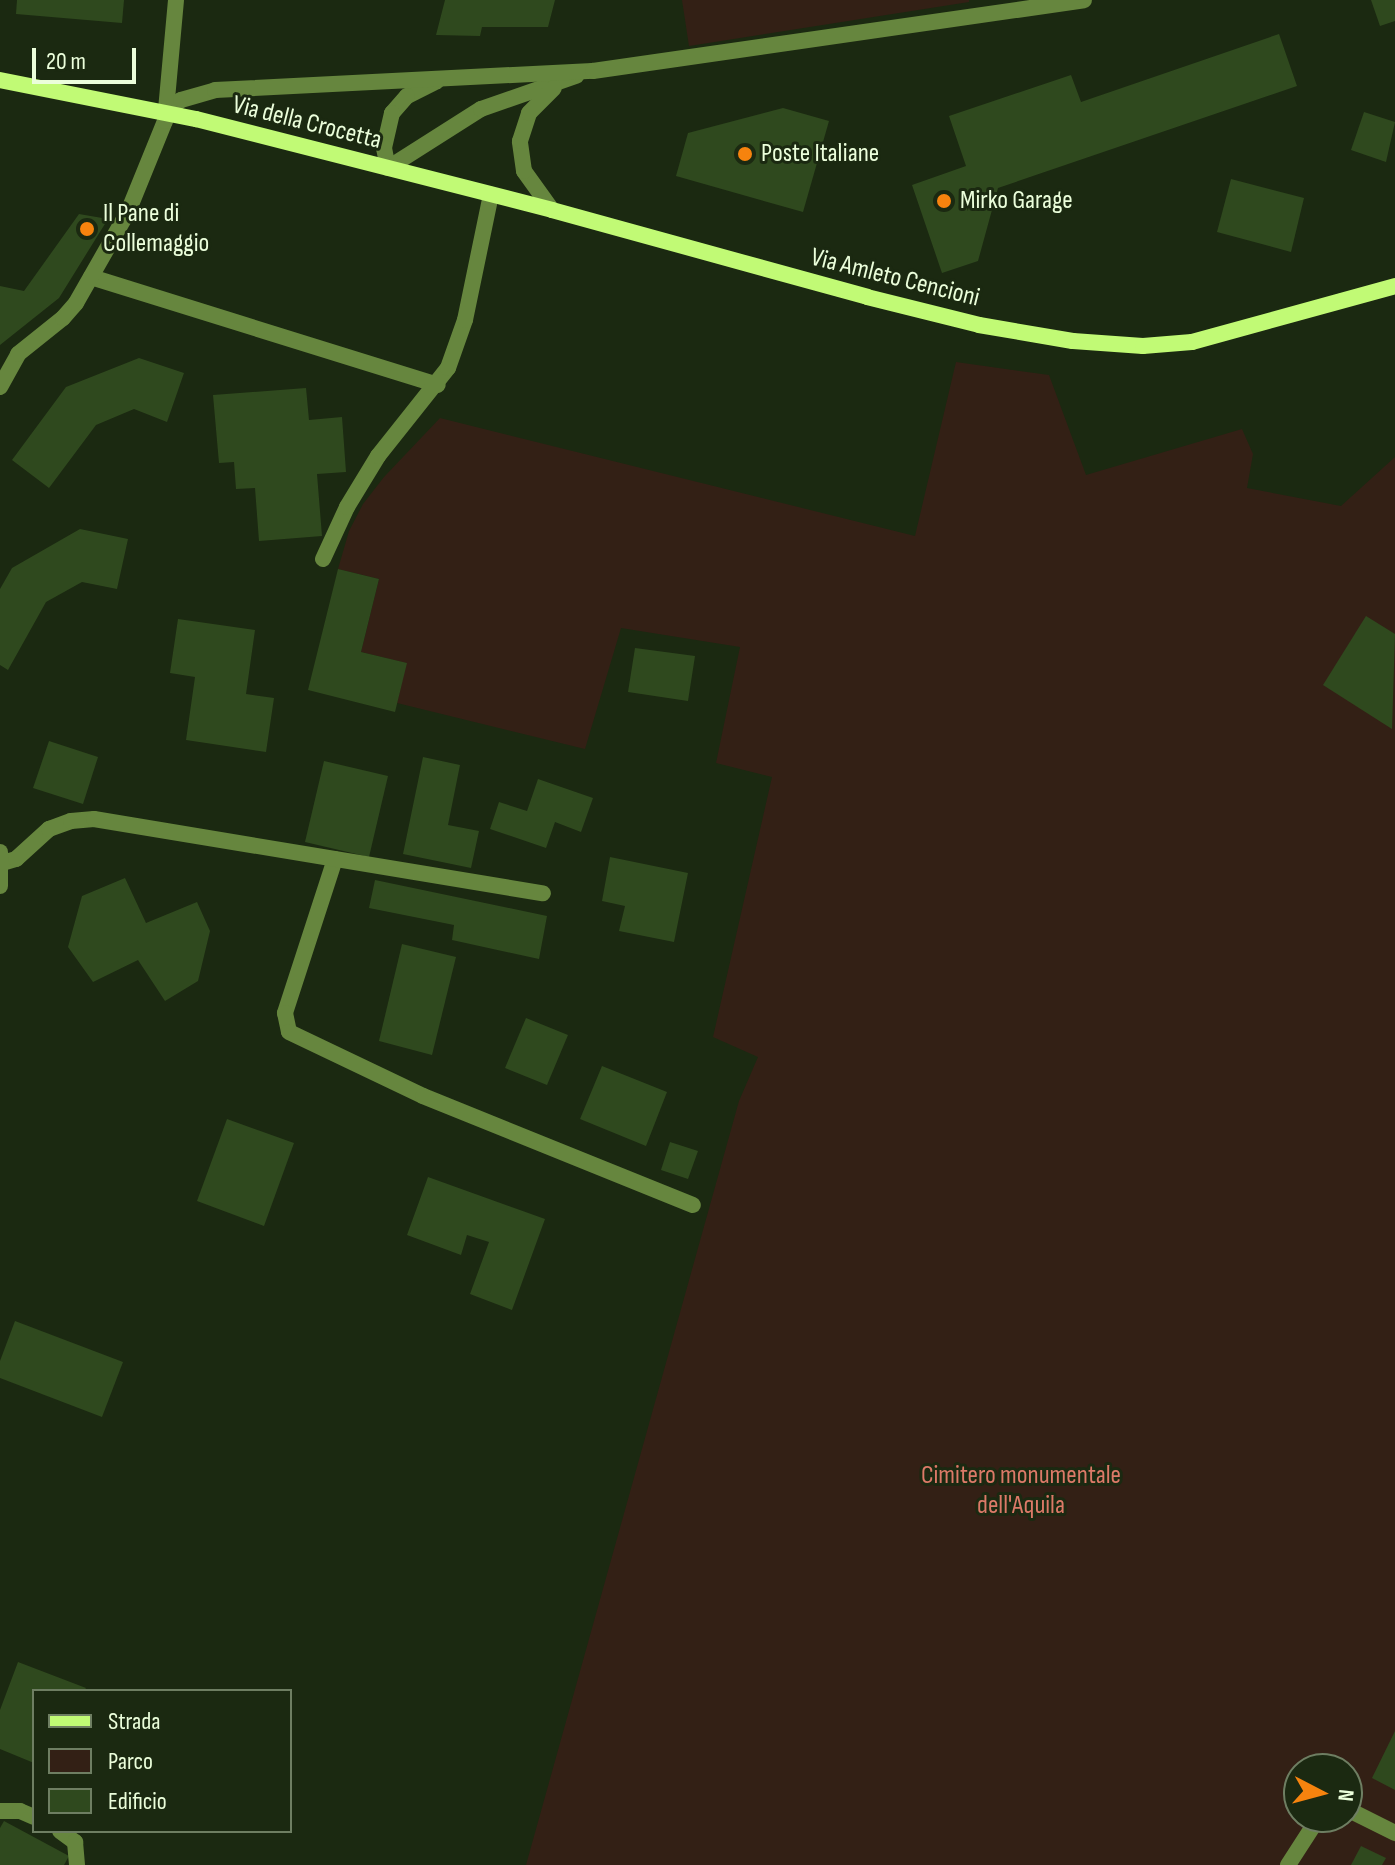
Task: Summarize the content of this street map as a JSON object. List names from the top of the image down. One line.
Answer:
{"streets":{"main road":["Via della Crocetta","Via Amleto Cencioni"]},"crossings":[["Via della Crocetta","Via Amleto Cencioni"]],"parks":["Cimitero monumentale dell'Aquila"],"places":["Poste Italiane","Mirko Garage","Il Pane di Collemaggio"],"legend":["Strada","Parco","Edificio"],"scale_bar":"20 m","north":"right"}
